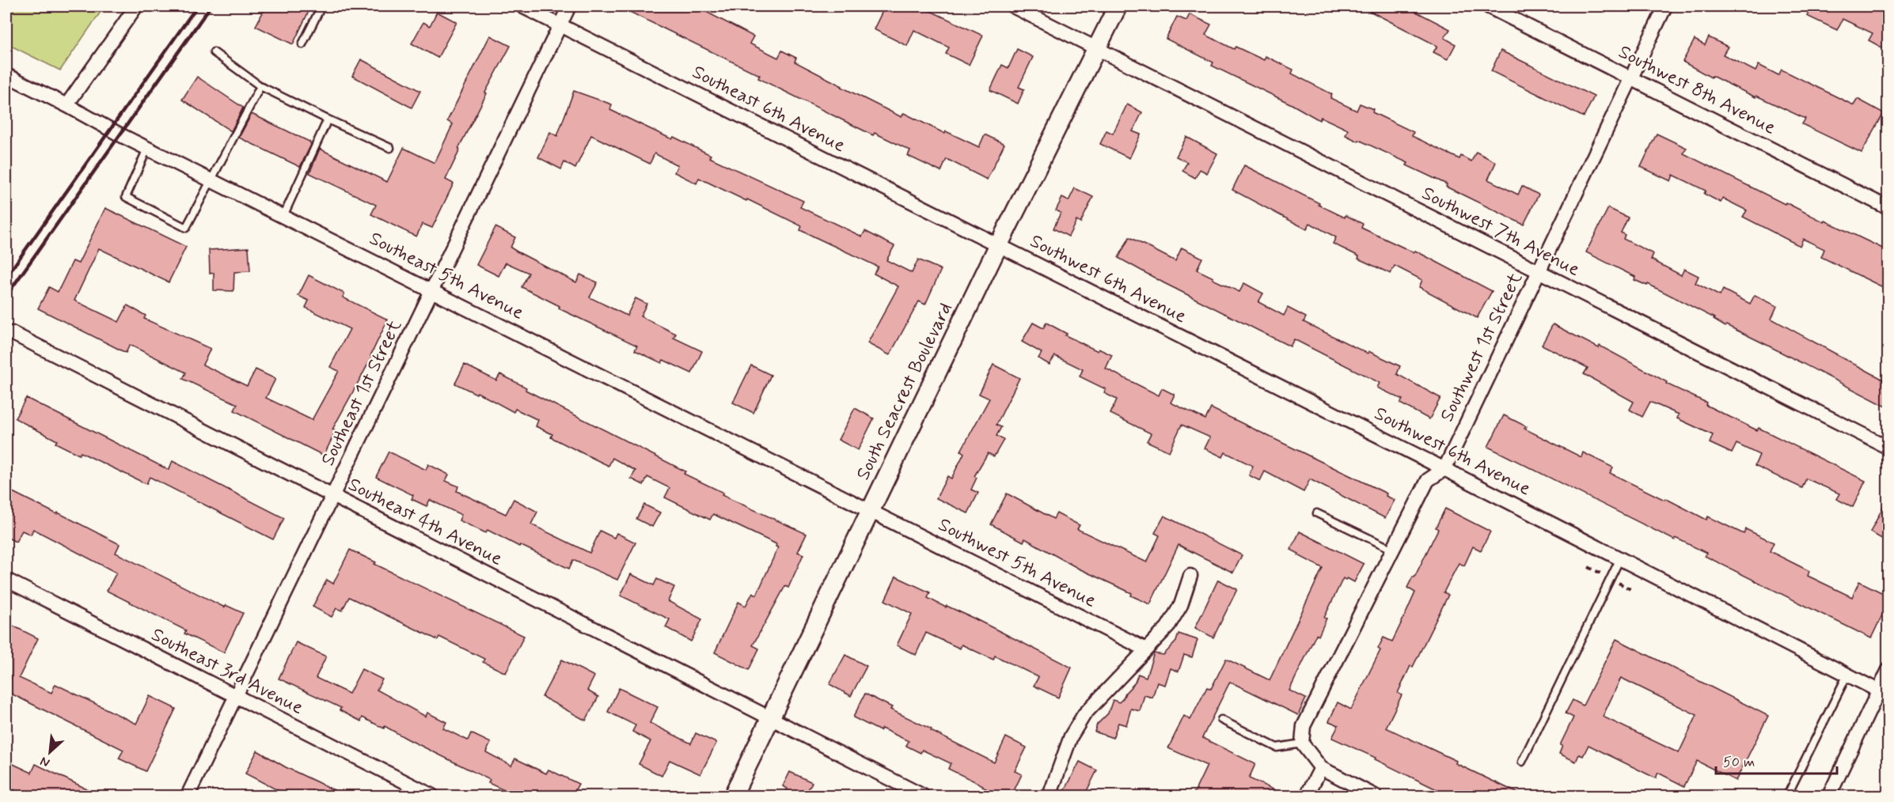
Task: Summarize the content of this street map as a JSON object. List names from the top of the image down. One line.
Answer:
{"streets":{"street":["Southwest 8th Avenue","Southeast 6th Avenue","Southwest 7th Avenue","Southeast 5th Avenue","Southwest 6th Avenue","Southwest 1st Street","South Seacrest Boulevard","Southeast 1st Street","Southeast 4th Avenue","Southwest 5th Avenue","Southeast 3rd Avenue"]},"crossings":[["Southwest 8th Avenue","Southwest 1st Street"],["Southeast 6th Avenue","Southwest 6th Avenue"],["Southeast 6th Avenue","South Seacrest Boulevard"],["Southeast 6th Avenue","Southeast 1st Street"],["Southwest 7th Avenue","Southwest 1st Street"],["Southwest 7th Avenue","South Seacrest Boulevard"],["Southeast 5th Avenue","South Seacrest Boulevard"],["Southeast 5th Avenue","Southeast 1st Street"],["Southeast 5th Avenue","Southwest 5th Avenue"],["Southwest 6th Avenue","Southwest 1st Street"],["Southwest 6th Avenue","South Seacrest Boulevard"],["South Seacrest Boulevard","Southeast 4th Avenue"],["South Seacrest Boulevard","Southwest 5th Avenue"],["Southeast 1st Street","Southeast 4th Avenue"],["Southeast 1st Street","Southeast 3rd Avenue"]],"scale_bar":"50 m","north":"bottom left"}
